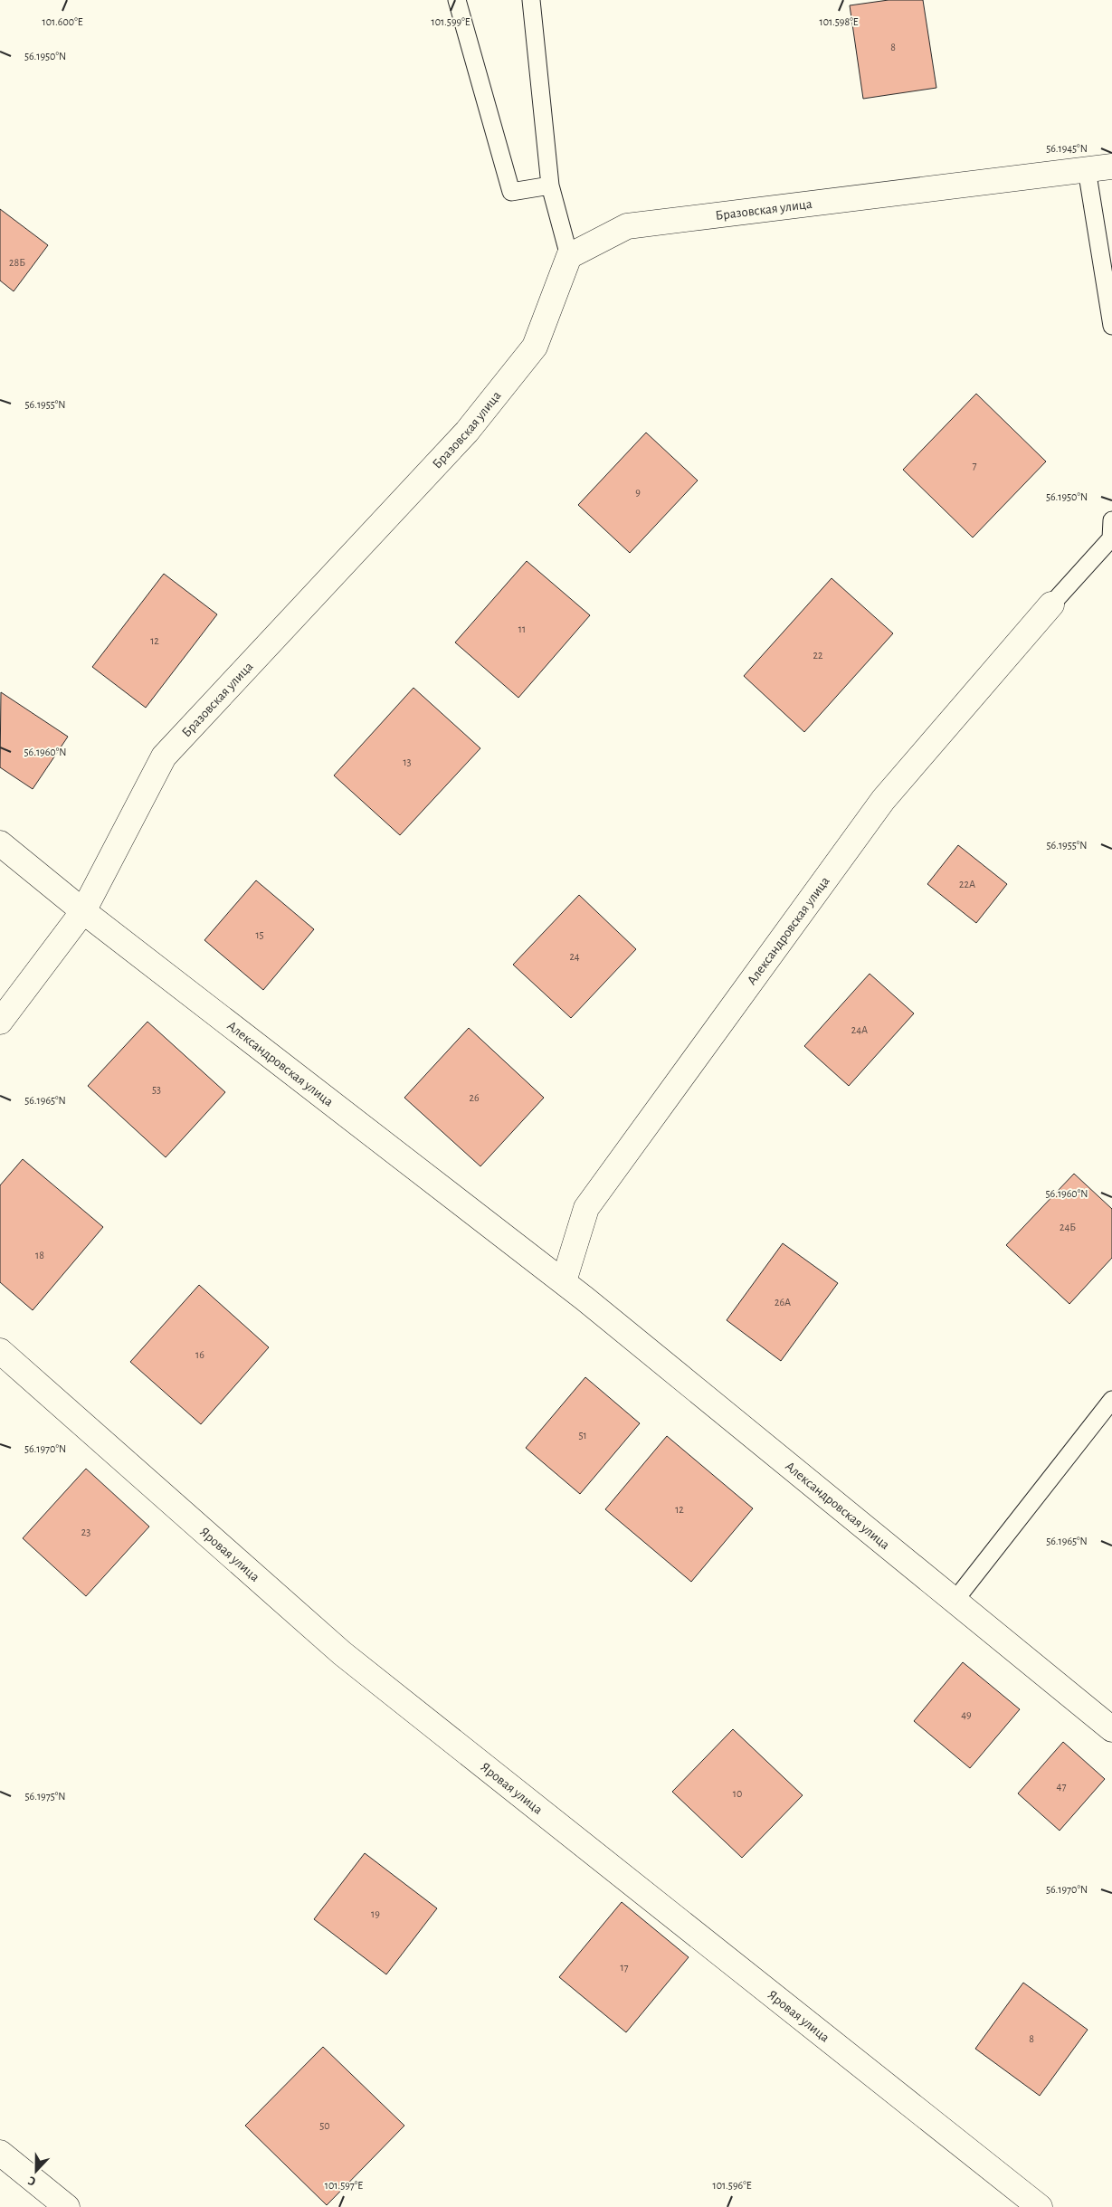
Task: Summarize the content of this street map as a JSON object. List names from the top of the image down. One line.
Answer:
{"streets":{"street":["Бразовская улица","Александровская улица","Яровая улица"]},"crossings":[["Бразовская улица","Александровская улица"]],"house_numbers":["8","28Б","7","9","11","12","22","13","22А","15","24","24А","53","26","24Б","18","26А","16","51","12","23","49","47","10","19","17","8","50"],"north":"bottom","coordinates":["101.598°E","101.600°E","101.599°E","56.1950°N","56.1945°N","56.1955°N","56.1960°N","56.1965°N","56.1970°N","56.1975°N","101.597°E","101.596°E"]}
